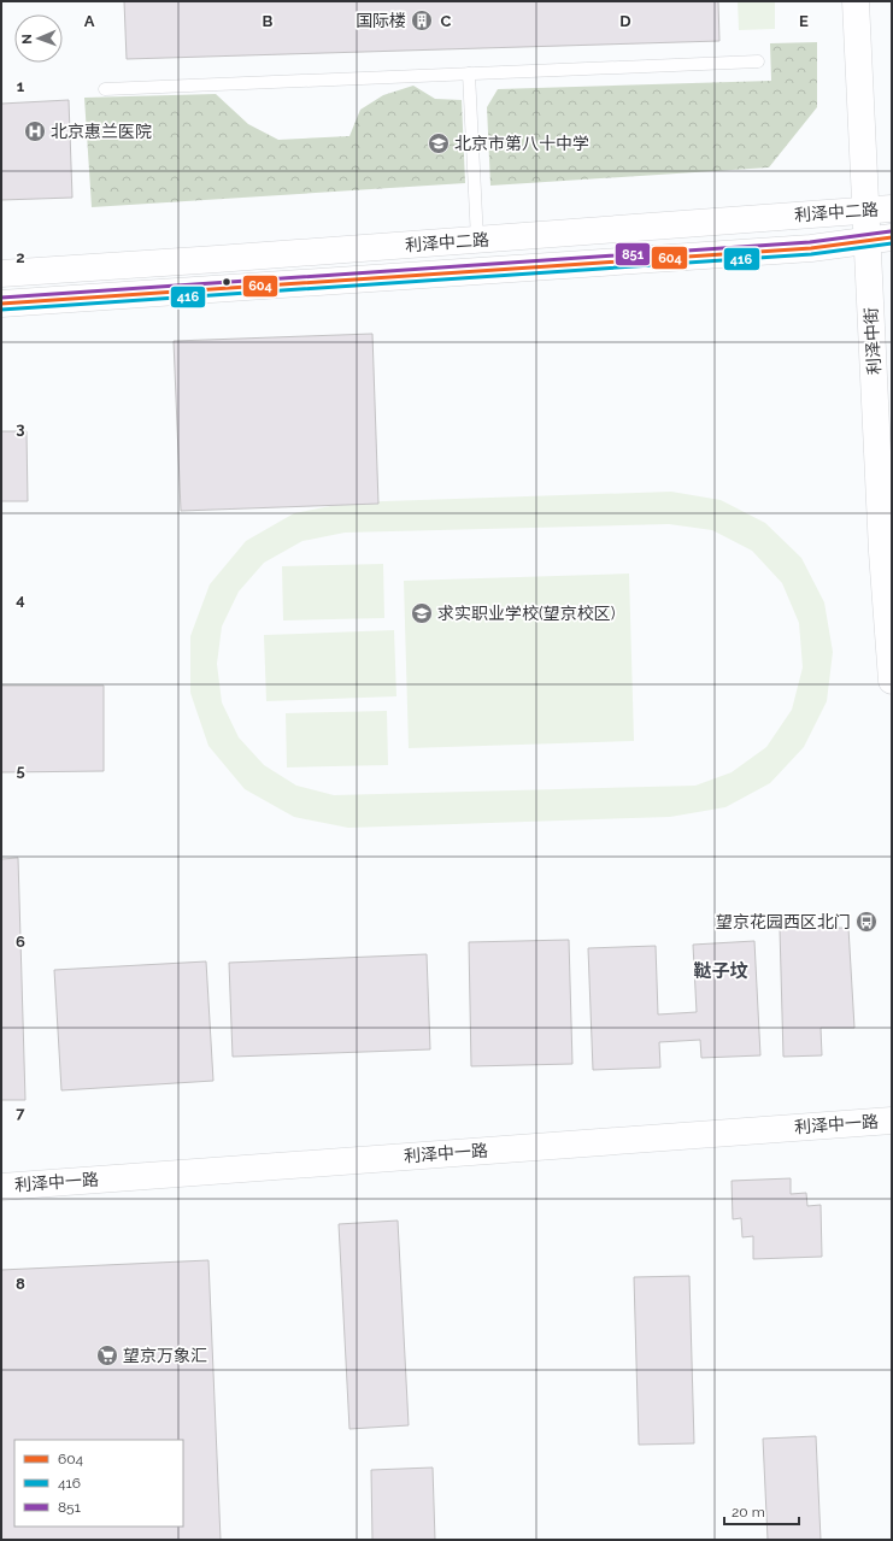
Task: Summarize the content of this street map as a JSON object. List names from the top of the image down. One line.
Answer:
{"streets":{"street":["利泽中二路","利泽中街","利泽中一路"]},"crossings":[["利泽中二路","利泽中街"]],"districts":["鞑子坟"],"places":{"building":["国际楼"],"hospital":["北京惠兰医院"],"school or university":["北京市第八十中学","求实职业学校(望京校区)"],"bus stop":["望京花园西区北门"],"supermarket":["望京万象汇"]},"lines":["transit line 851","transit line 604","transit line 416"],"legend":["604","416","851"],"scale_bar":"20 m","north":"left","grid":{"columns":["A","B","C","D","E"],"rows":["1","2","3","4","5","6","7","8"]}}
